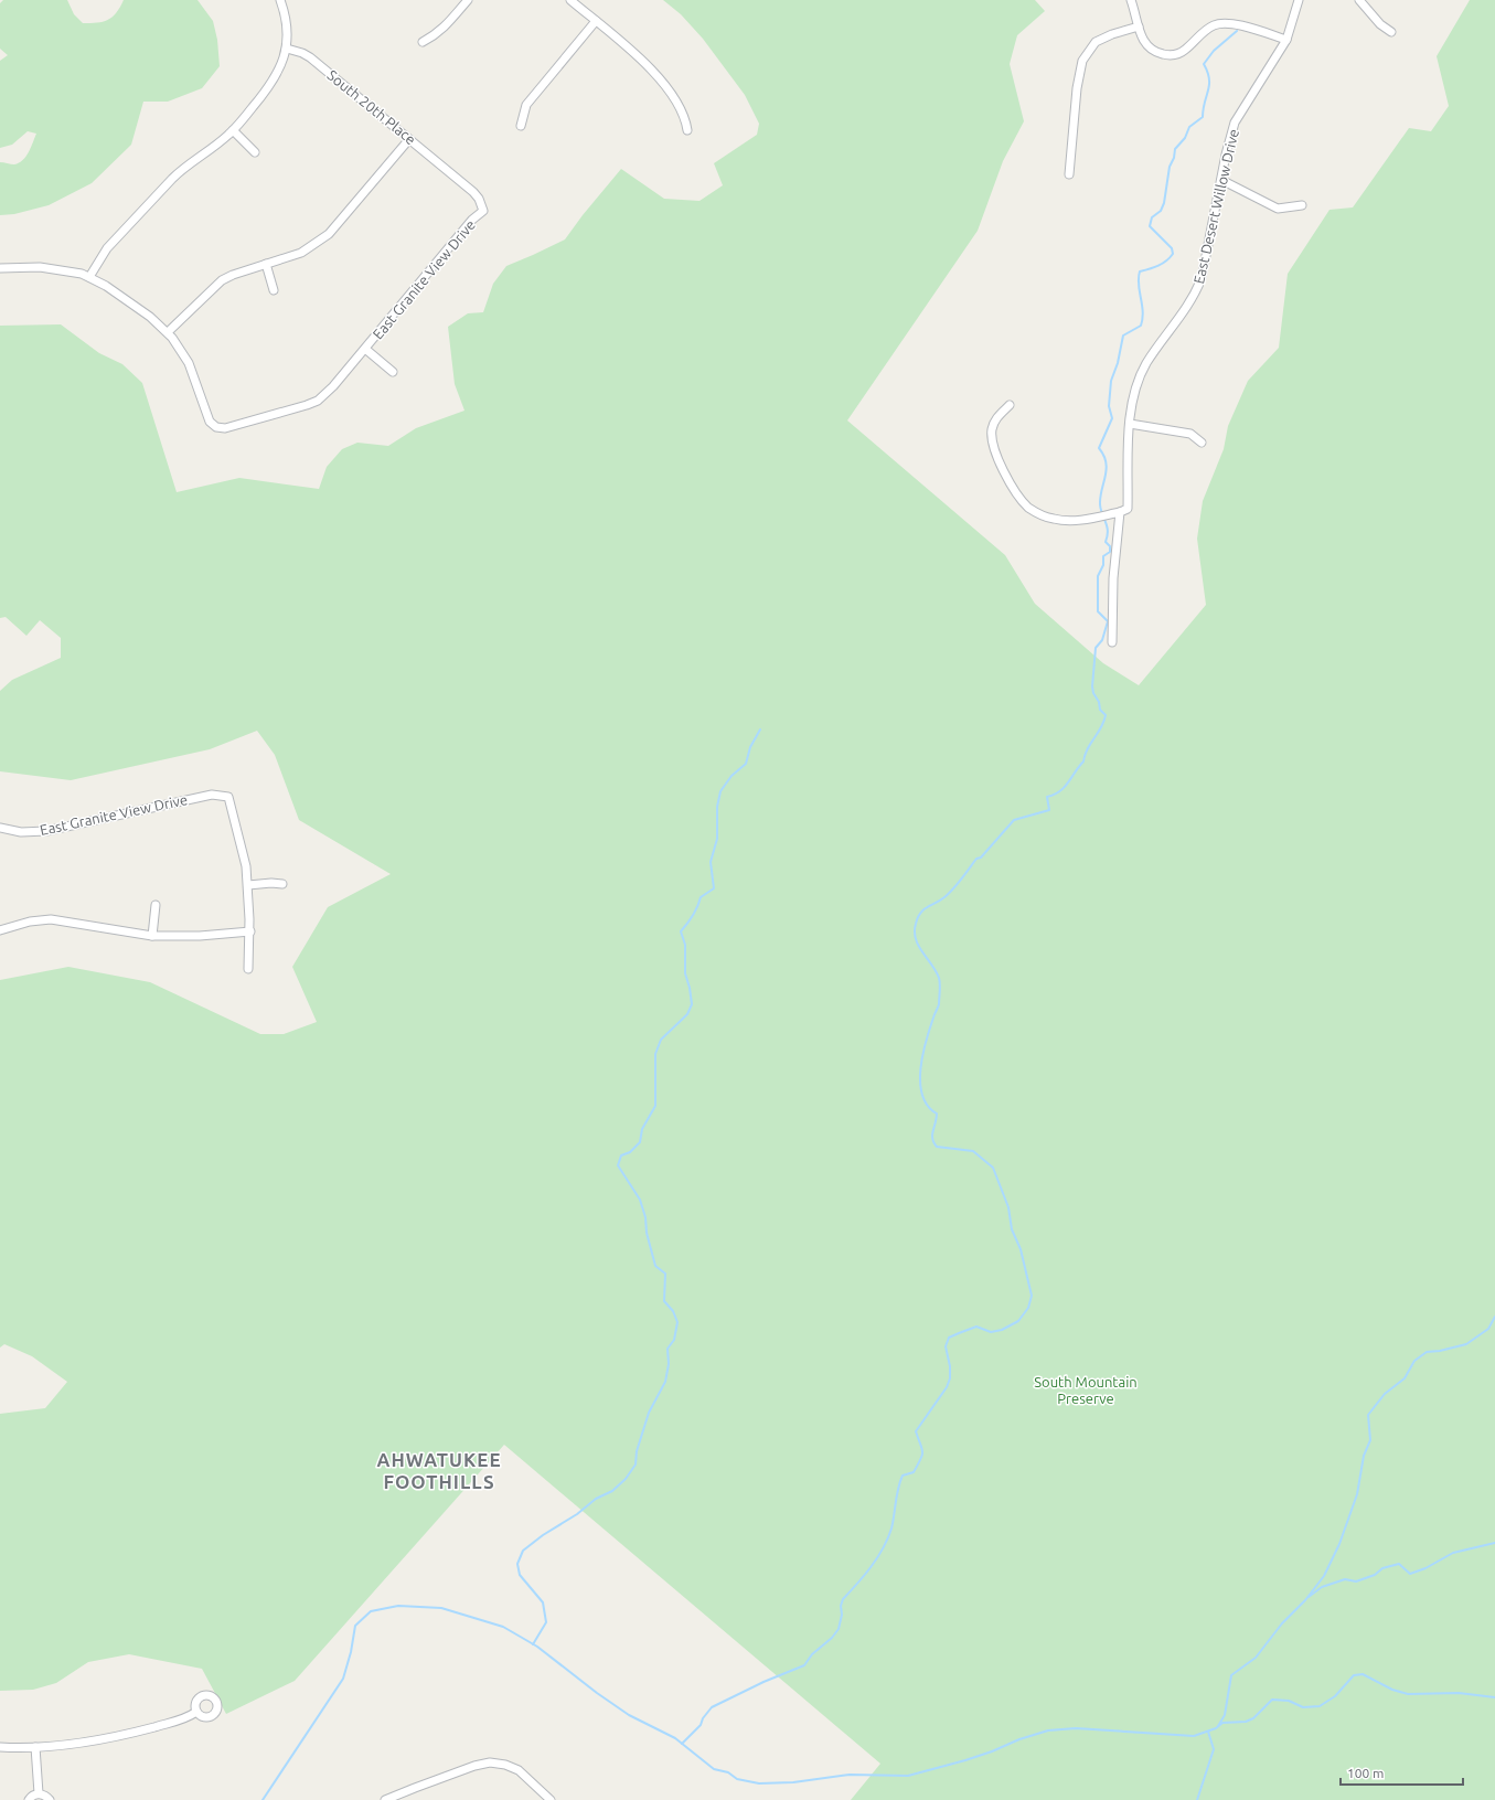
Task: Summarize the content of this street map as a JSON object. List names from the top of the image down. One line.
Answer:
{"streets":{"street":["South 20th Place","East Desert Willow Drive","East Granite View Drive"]},"crossings":[["South 20th Place","East Granite View Drive"]],"districts":["AHWATUKEE FOOTHILLS"],"parks":["South Mountain Preserve"],"scale_bar":"100 m"}
